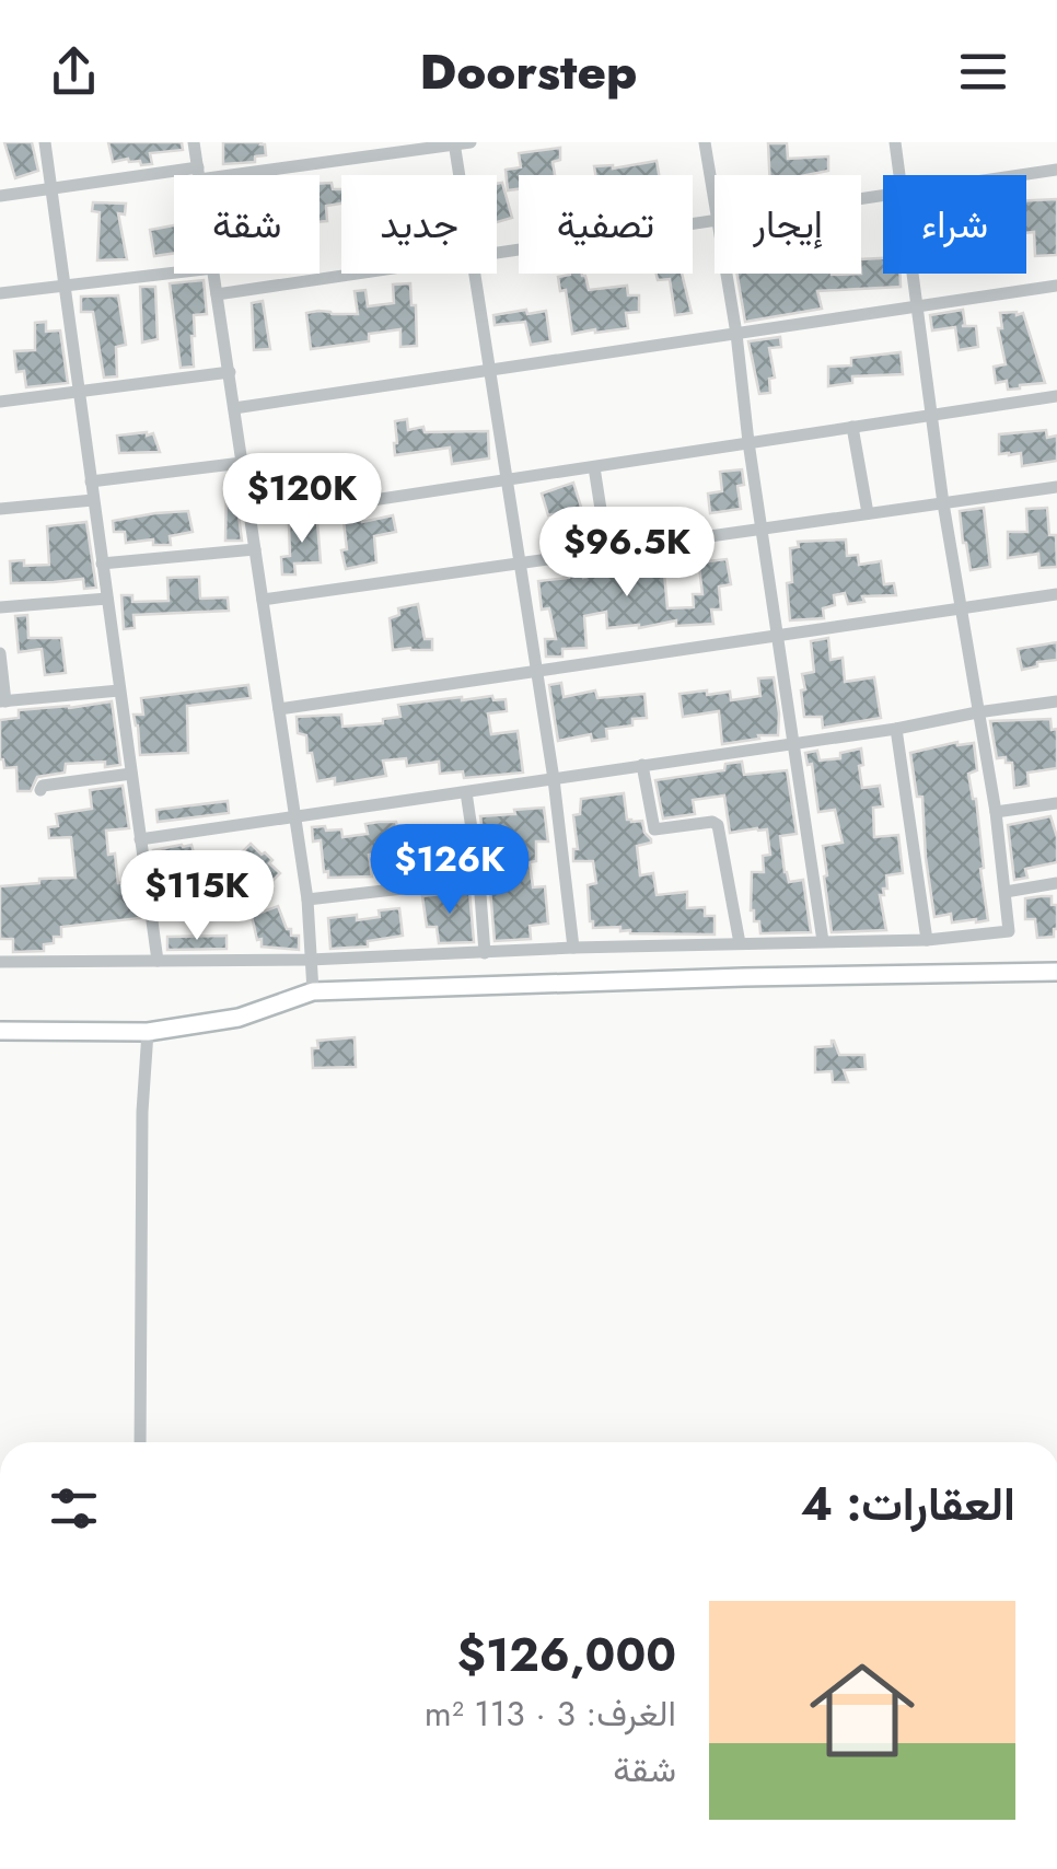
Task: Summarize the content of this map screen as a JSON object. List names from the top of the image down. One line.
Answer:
{"page":{"header":"Doorstep","chip":["شراء","إيجار","تصفية","جديد","شقة"],"price":["$120K","$96.5K","$126K","$115K"],"heading":"العقارات: 4","list":[{"name":"$126,000","note":"الغرف: 3 · 113 m² · شقة"}]}}
